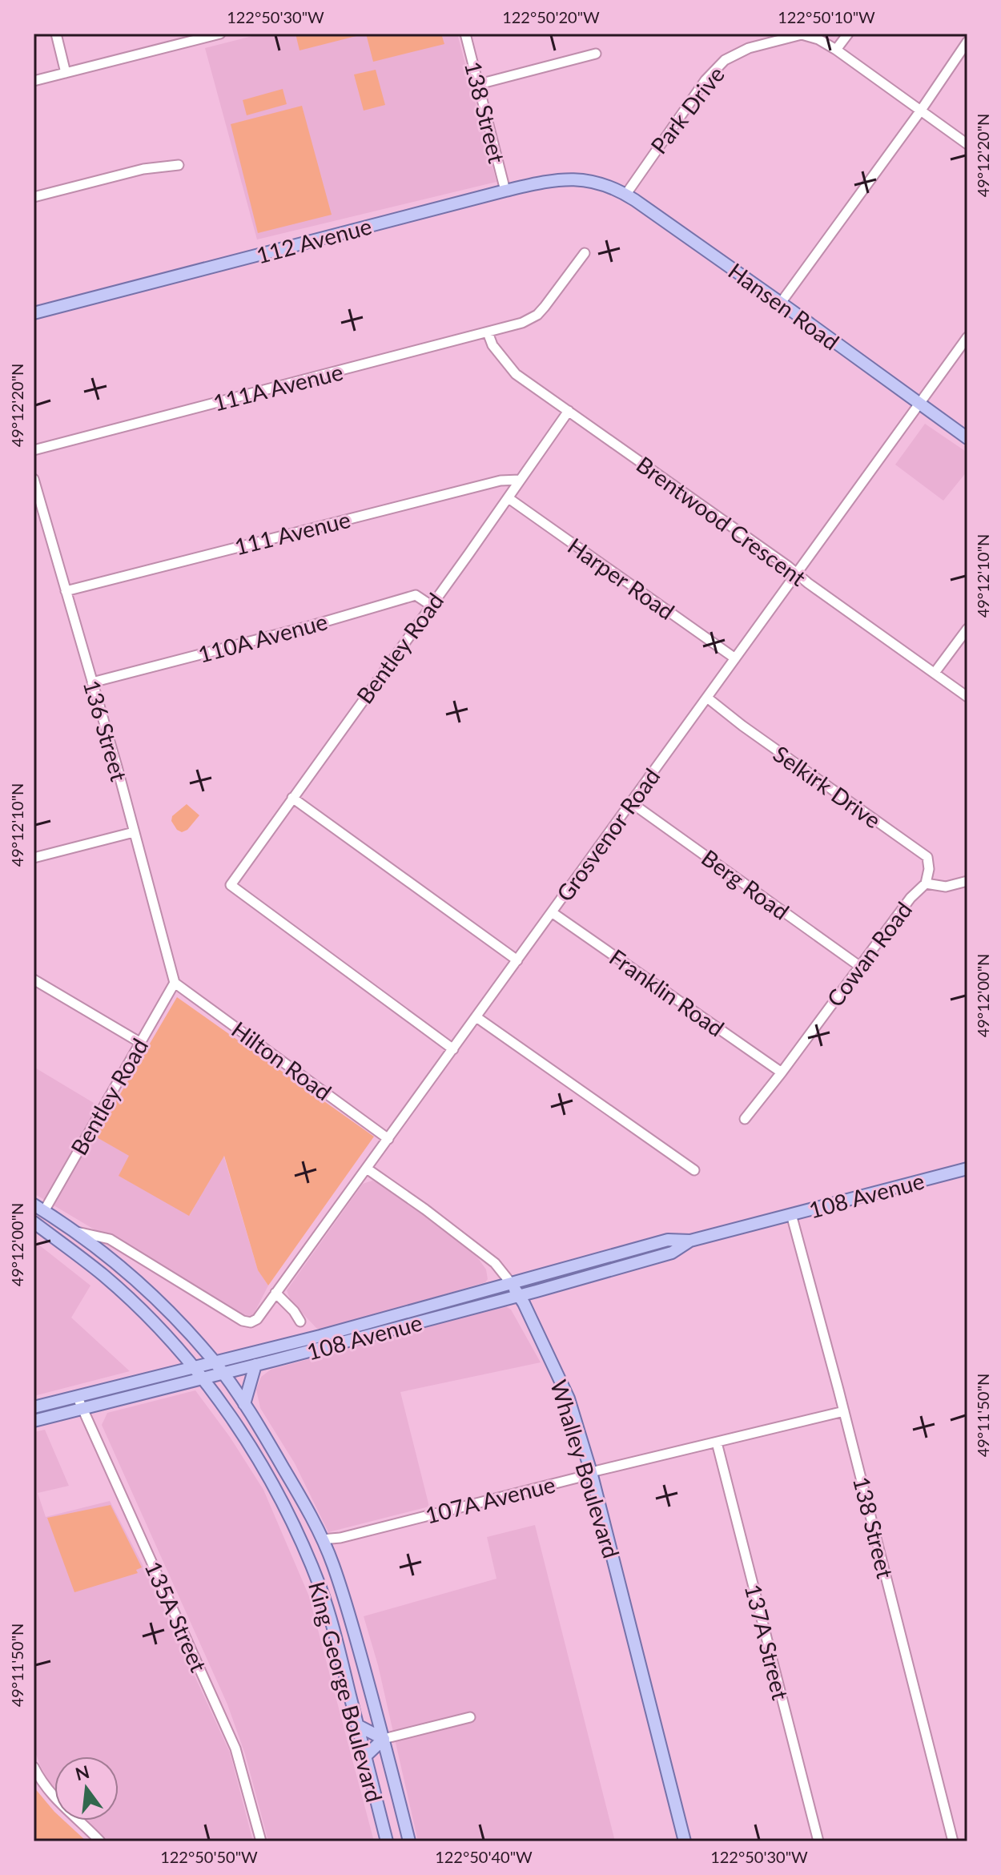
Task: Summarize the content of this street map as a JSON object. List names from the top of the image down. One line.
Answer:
{"streets":{"main road":["112 Avenue","Hansen Road","108 Avenue","Whalley Boulevard","King George Boulevard"],"street":["Park Drive","138 Street","111A Avenue","Brentwood Crescent","111 Avenue","Harper Road","110A Avenue","Bentley Road","136 Street","Selkirk Drive","Grosvenor Road","Berg Road","Cowan Road","Franklin Road","Hilton Road","107A Avenue","135A Street","137A Street"]},"crossings":[["Park Drive","Hansen Road"],["138 Street","112 Avenue"],["138 Street","108 Avenue"],["138 Street","107A Avenue"],["112 Avenue","Hansen Road"],["Hansen Road","Grosvenor Road"],["111A Avenue","Brentwood Crescent"],["Brentwood Crescent","Bentley Road"],["Brentwood Crescent","Grosvenor Road"],["111 Avenue","Bentley Road"],["111 Avenue","136 Street"],["Harper Road","Bentley Road"],["Harper Road","Grosvenor Road"],["110A Avenue","Bentley Road"],["110A Avenue","136 Street"],["Bentley Road","136 Street"],["Bentley Road","Grosvenor Road"],["Bentley Road","Hilton Road"],["Bentley Road","King George Boulevard"],["136 Street","Hilton Road"],["Selkirk Drive","Grosvenor Road"],["Selkirk Drive","Cowan Road"],["Grosvenor Road","Berg Road"],["Grosvenor Road","Franklin Road"],["Grosvenor Road","Hilton Road"],["Grosvenor Road","Whalley Boulevard"],["Grosvenor Road","King George Boulevard"],["Berg Road","Cowan Road"],["Cowan Road","Franklin Road"],["108 Avenue","Whalley Boulevard"],["108 Avenue","135A Street"],["108 Avenue","King George Boulevard"],["Whalley Boulevard","107A Avenue"],["107A Avenue","137A Street"],["107A Avenue","King George Boulevard"]],"north":"top","coordinates":["122°50'30\"W","122°50'20\"W","122°50'10\"W","49°12'20\"N","49°12'10\"N","49°12'00\"N","49°11'50\"N","122°50'50\"W","122°50'40\"W"]}
